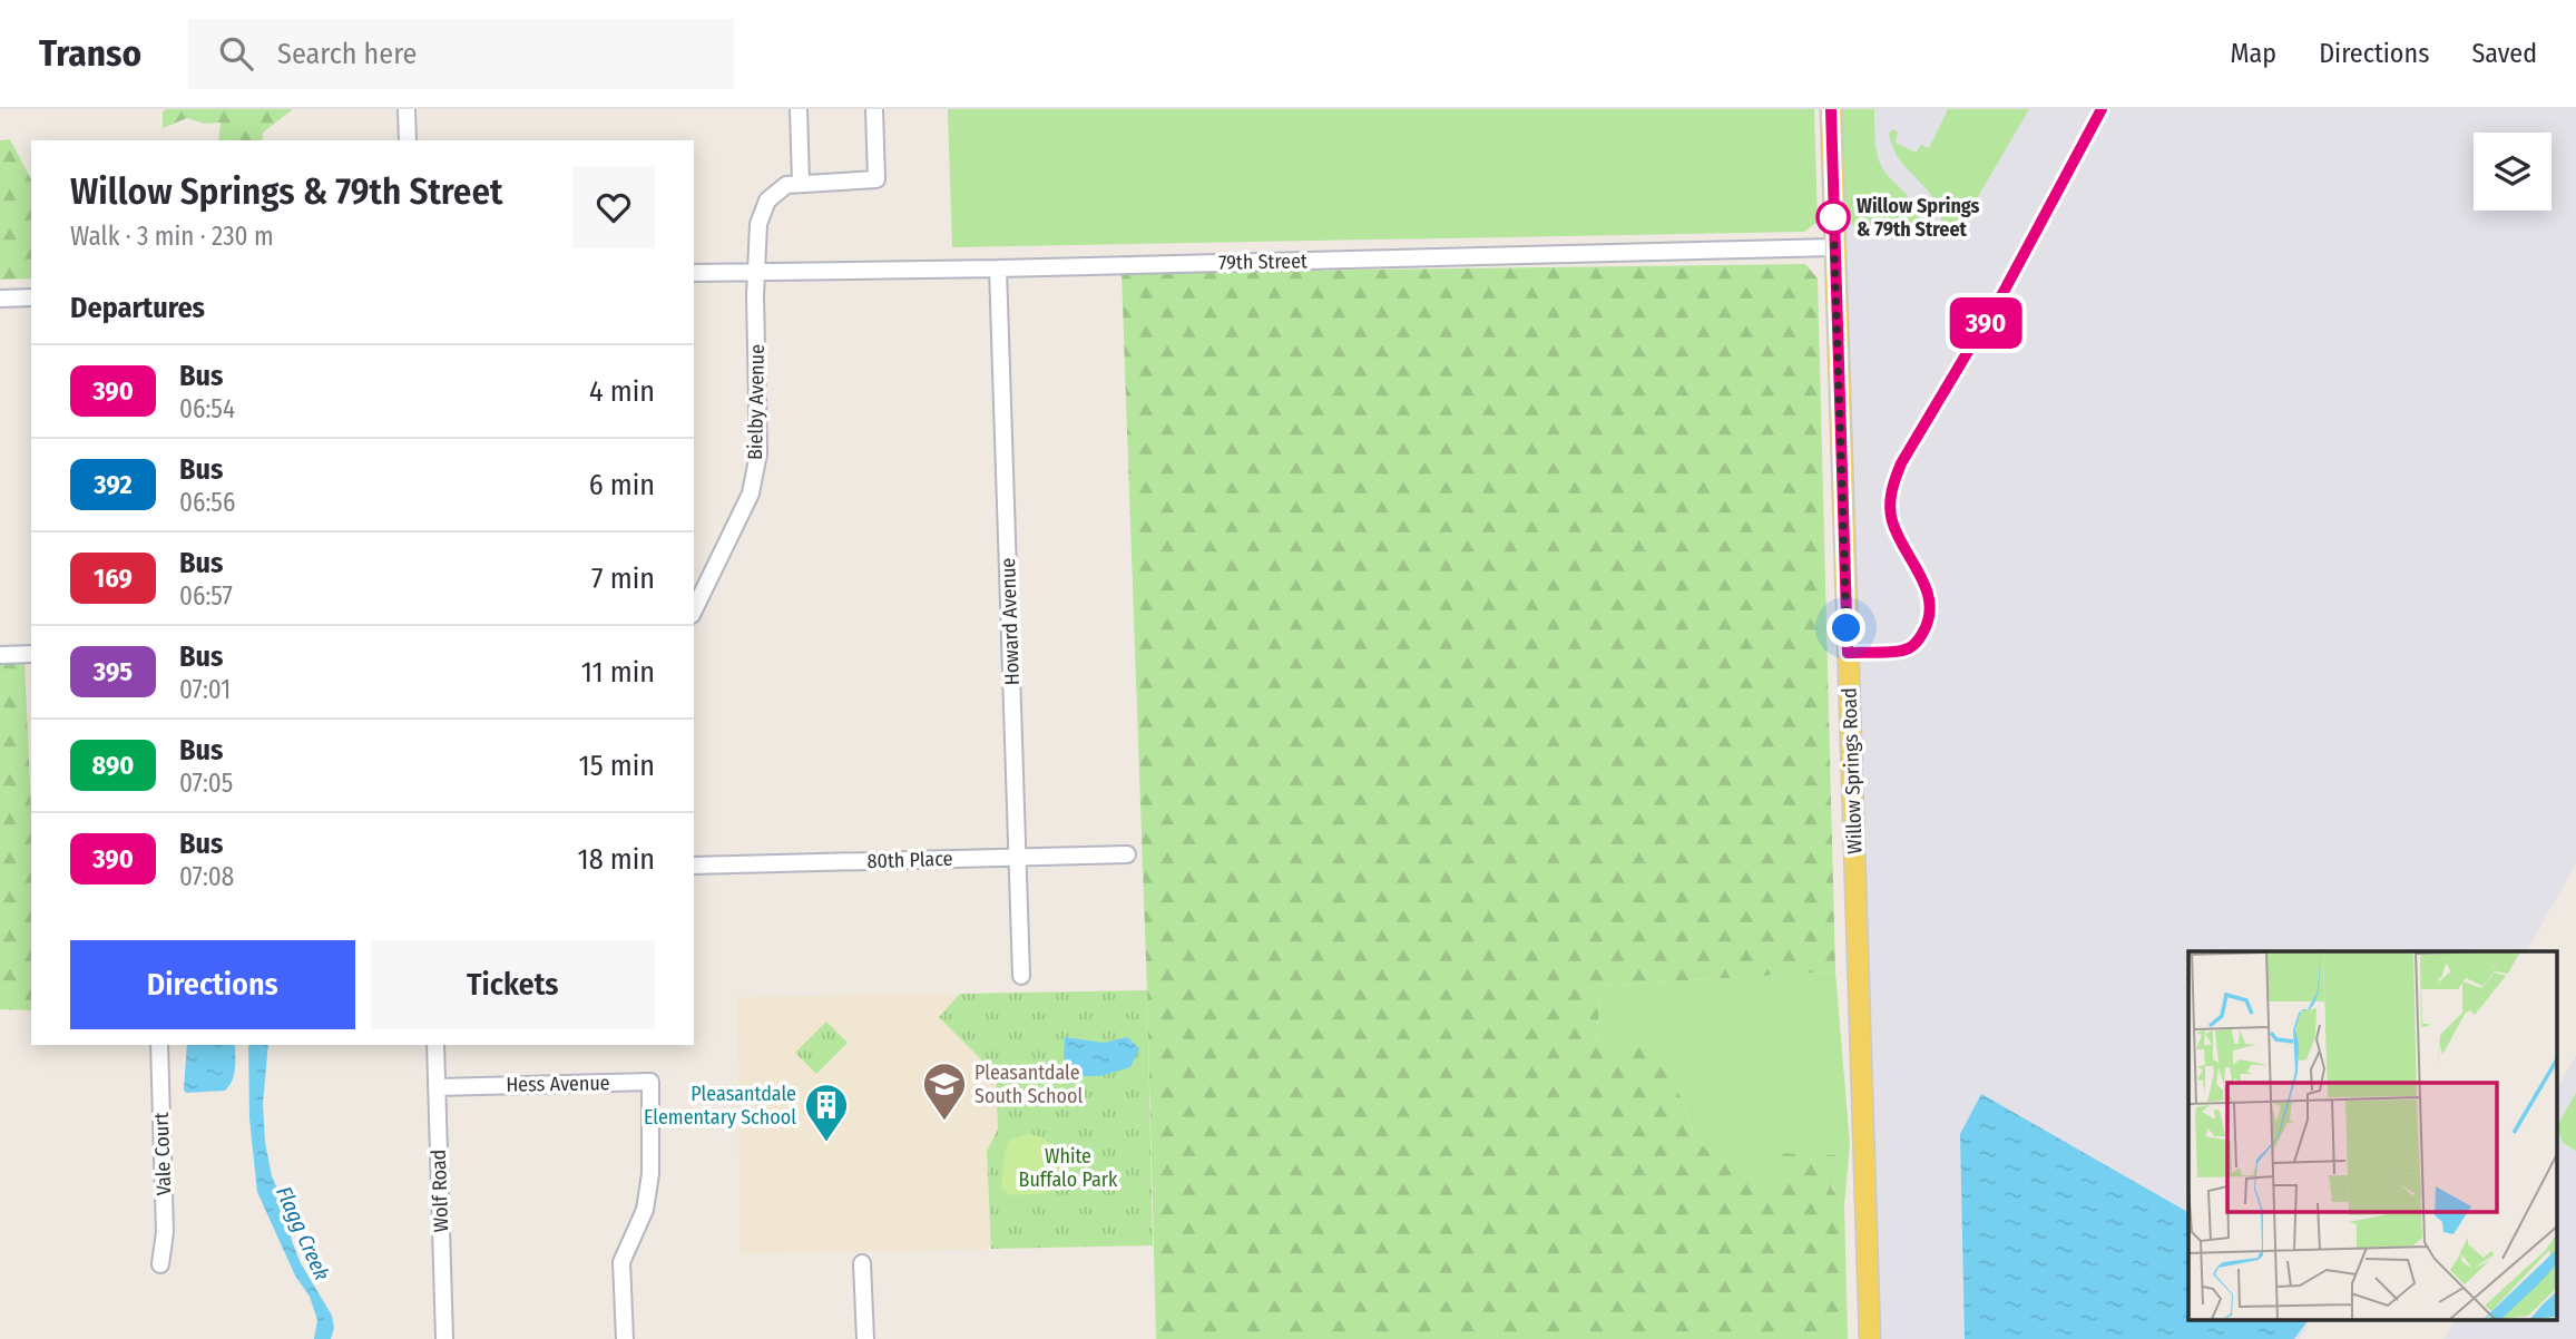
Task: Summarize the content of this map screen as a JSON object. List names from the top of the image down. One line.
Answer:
{"streets":{"main road":["Willow Springs Road"],"street":["79th Street","Bielby Avenue","Howard Avenue","80th Place","Hess Avenue","Vale Court","Wolf Road"]},"crossings":[["79th Street","Bielby Avenue"],["79th Street","Howard Avenue"],["79th Street","Willow Springs Road"],["Howard Avenue","80th Place"],["Hess Avenue","Wolf Road"]],"water":["Flagg Creek"],"parks":["White Buffalo Park"],"places":{"other":["Willow Springs & 79th Street"],"school or university":["Pleasantdale South School"],"building":["Pleasantdale Elementary School"]},"lines":["bus line 390"],"page":{"header":"Transo","search":"Search here","nav":["Map","Directions","Saved"],"on_map":"390","heading":[["Willow Springs & 79th Street","Walk · 3 min · 230 m"],"Departures"],"list":[{"mark":"390","name":"Bus","note":"06:54","value":"4 min"},{"mark":"392","name":"Bus","note":"06:56","value":"6 min"},{"mark":"169","name":"Bus","note":"06:57","value":"7 min"},{"mark":"395","name":"Bus","note":"07:01","value":"11 min"},{"mark":"890","name":"Bus","note":"07:05","value":"15 min"},{"mark":"390","name":"Bus","note":"07:08","value":"18 min"}],"buttons":["Directions","Tickets"]}}
